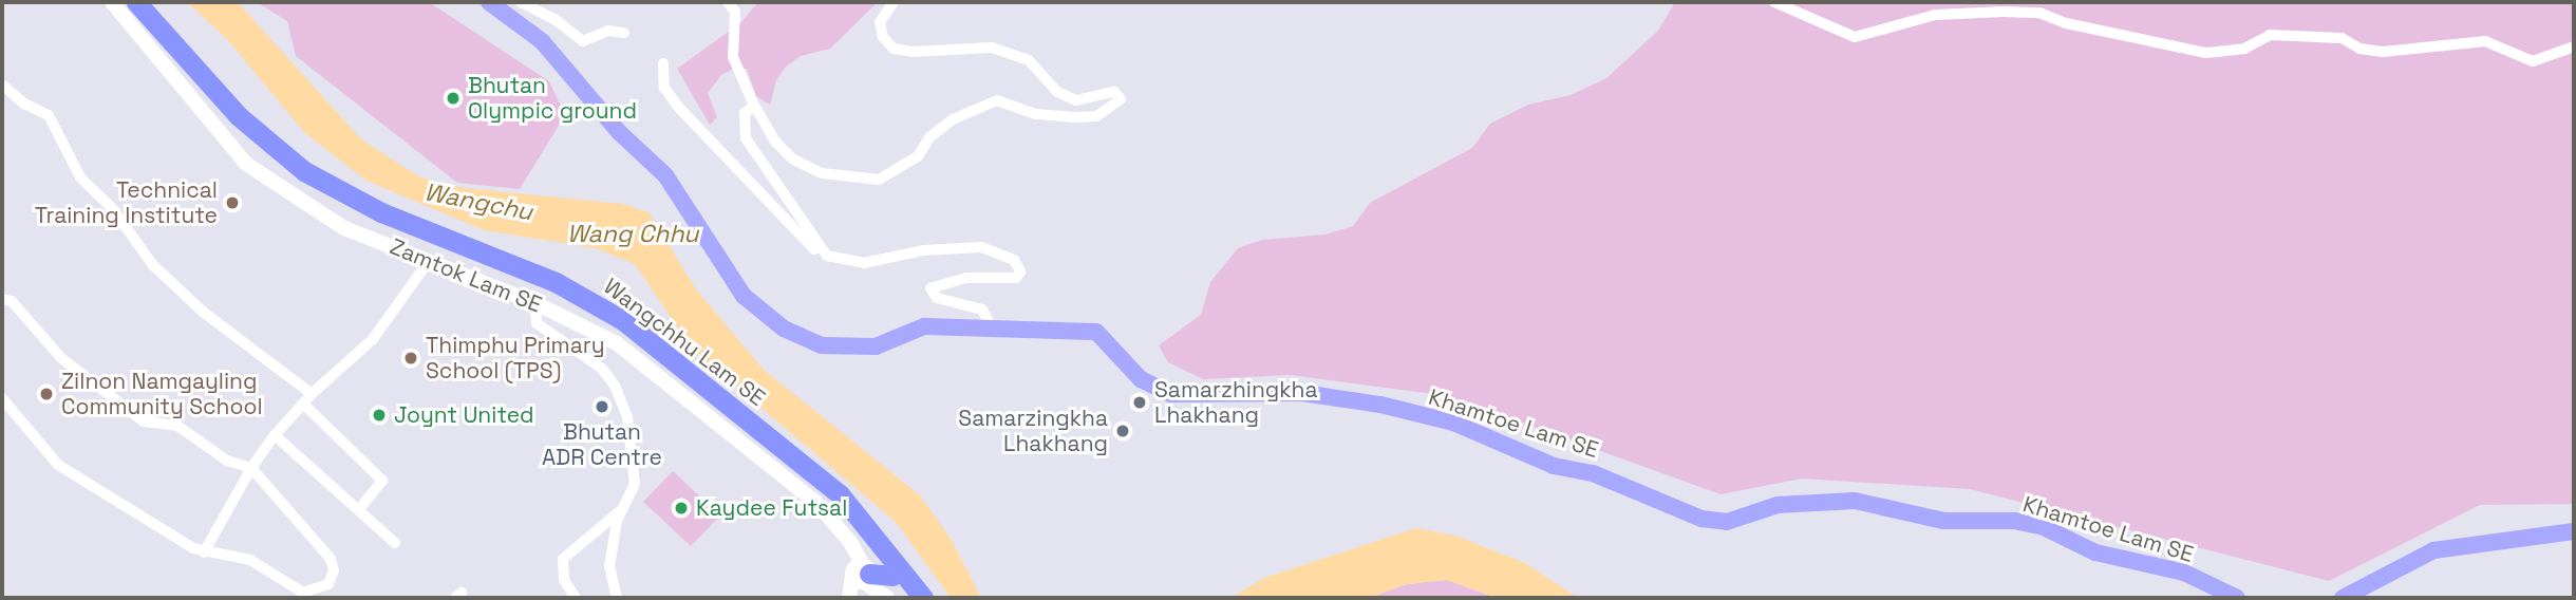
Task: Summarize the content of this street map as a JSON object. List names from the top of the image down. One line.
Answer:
{"streets":{"highway":["Wangchhu Lam SE"],"main road":["Zamtok Lam SE","Khamtoe Lam SE"]},"crossings":[["Zamtok Lam SE","Wangchhu Lam SE"]],"water":["Wangchu","Wang Chhu"],"places":["Bhutan Olympic ground","Technical Training Institute","Thimphu Primary School (TPS)","Zilnon Namgayling Community School","Samarzhingkha Lhakhang","Bhutan ADR Centre","Joynt United","Samarzingkha Lhakhang","Kaydee Futsal"]}
